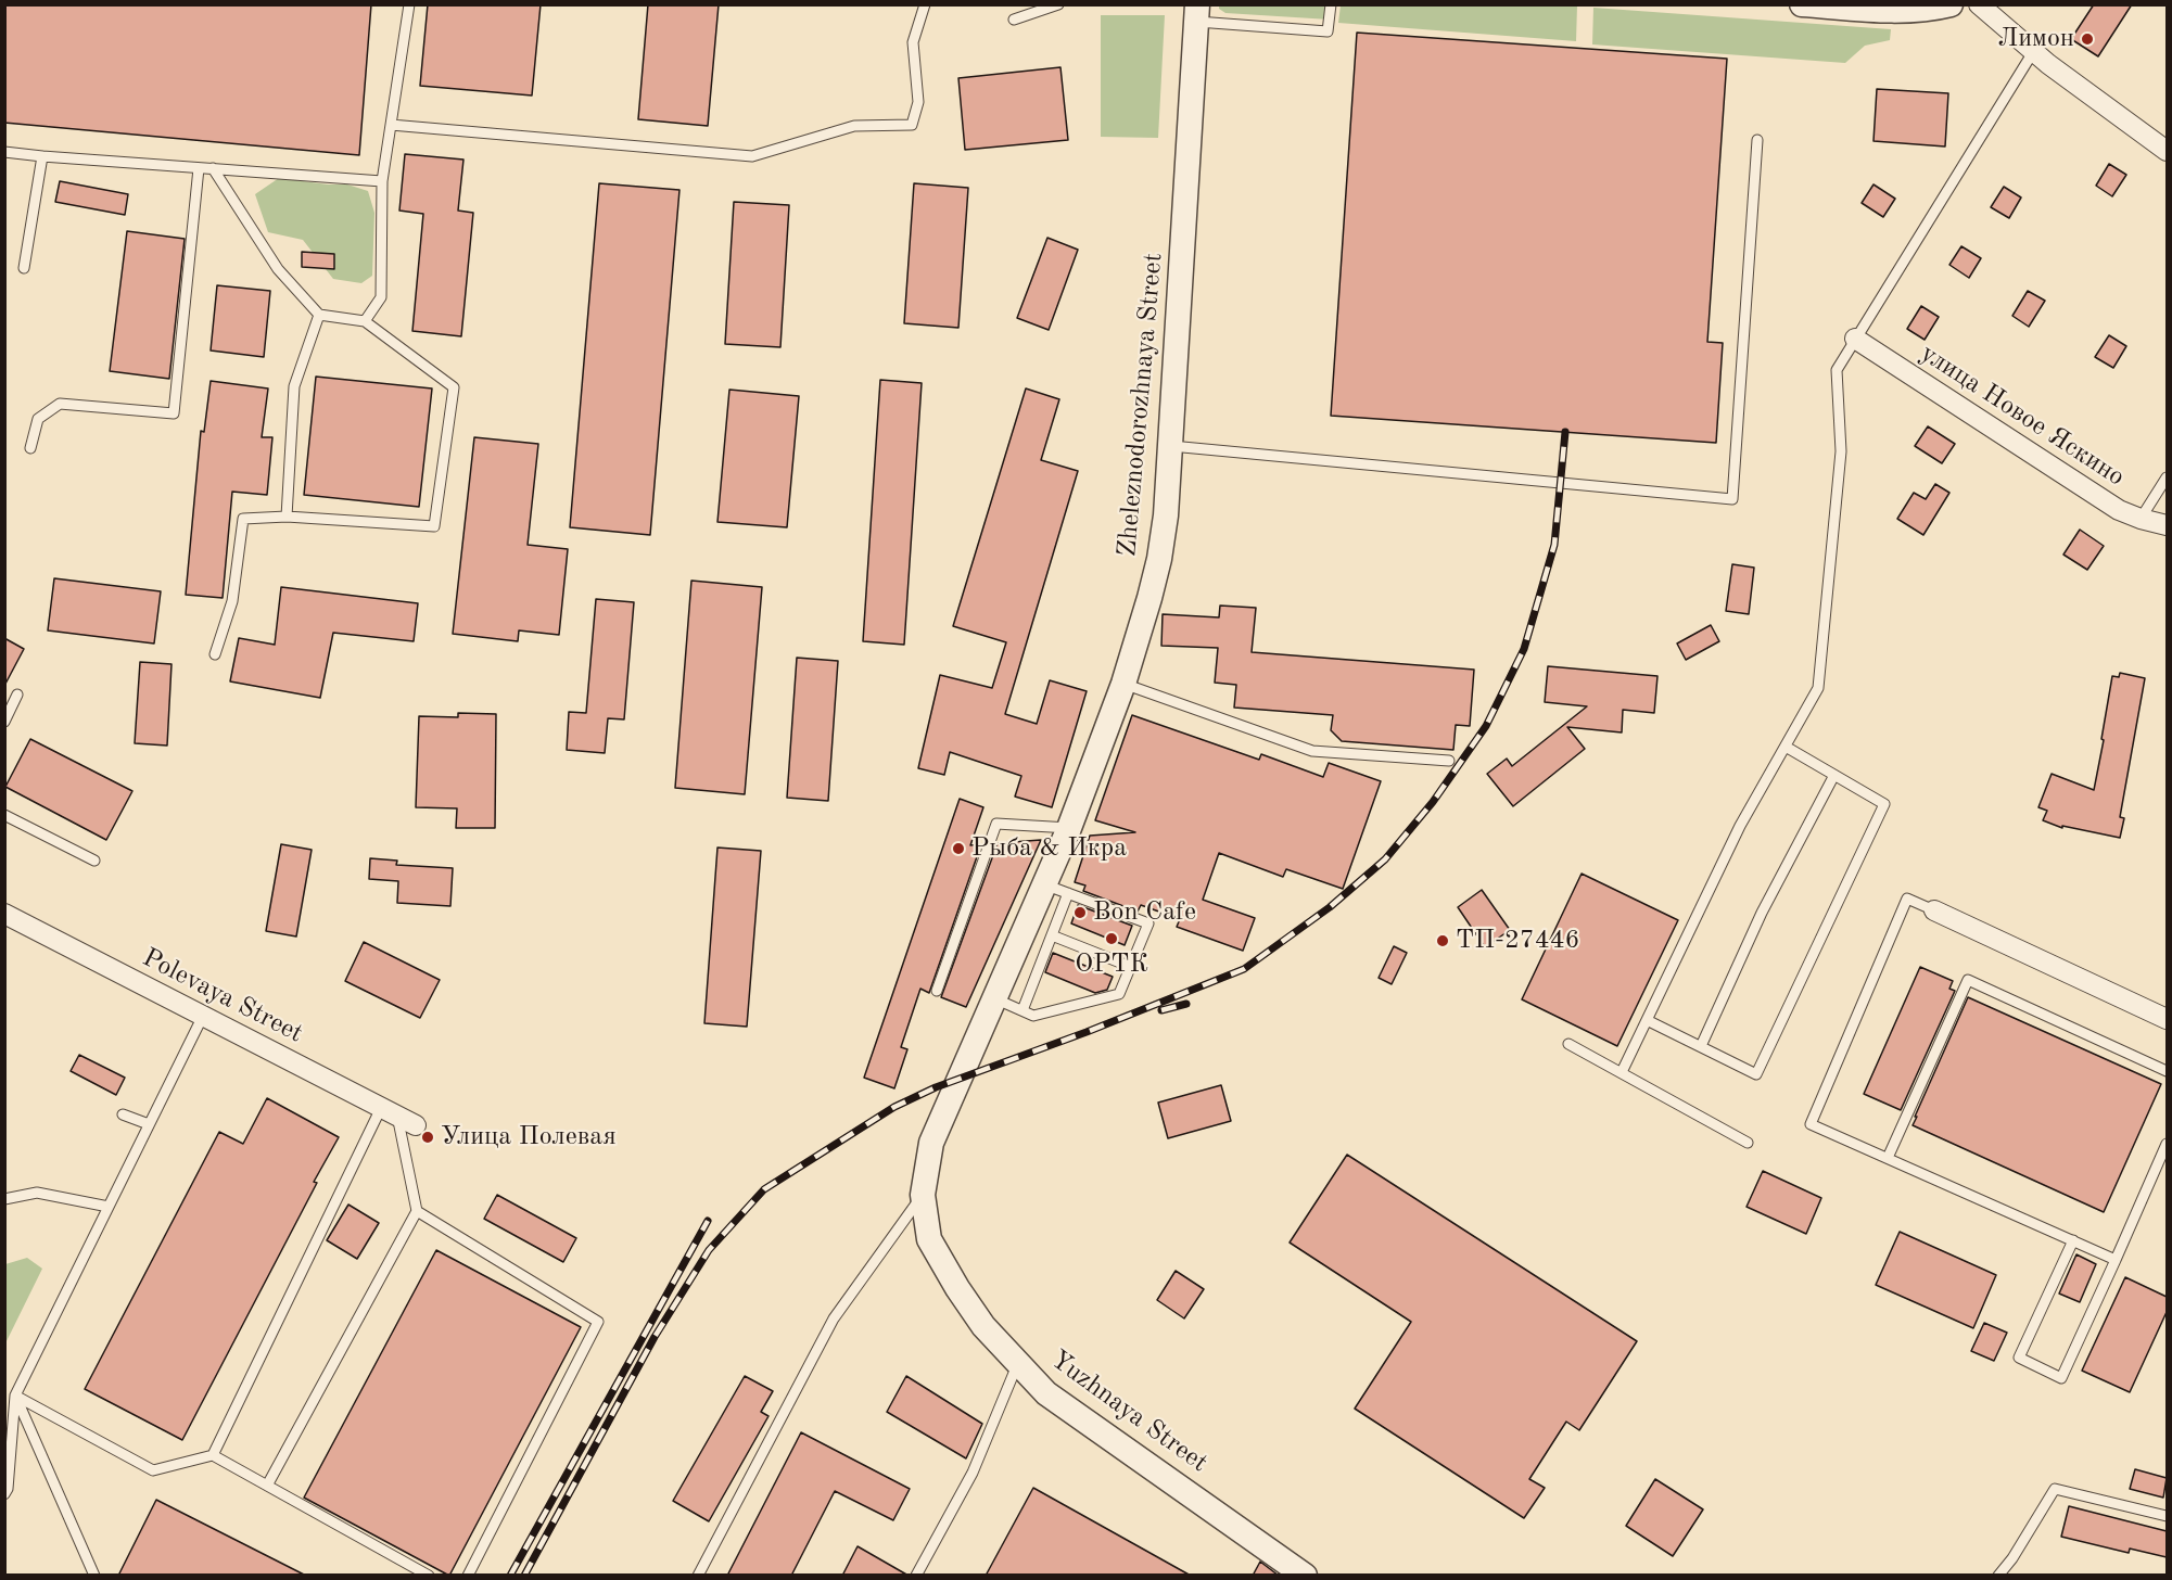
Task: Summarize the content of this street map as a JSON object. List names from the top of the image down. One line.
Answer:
{"streets":{"street":["Zheleznodorozhnaya Street","улица Новое Яскино","Polevaya Street","Yuzhnaya Street"]},"crossings":[["Zheleznodorozhnaya Street","Yuzhnaya Street"]],"places":["Лимон","Рыба & Икра","Bon Cafe","ОРТК","ТП-27446","Улица Полевая"]}
